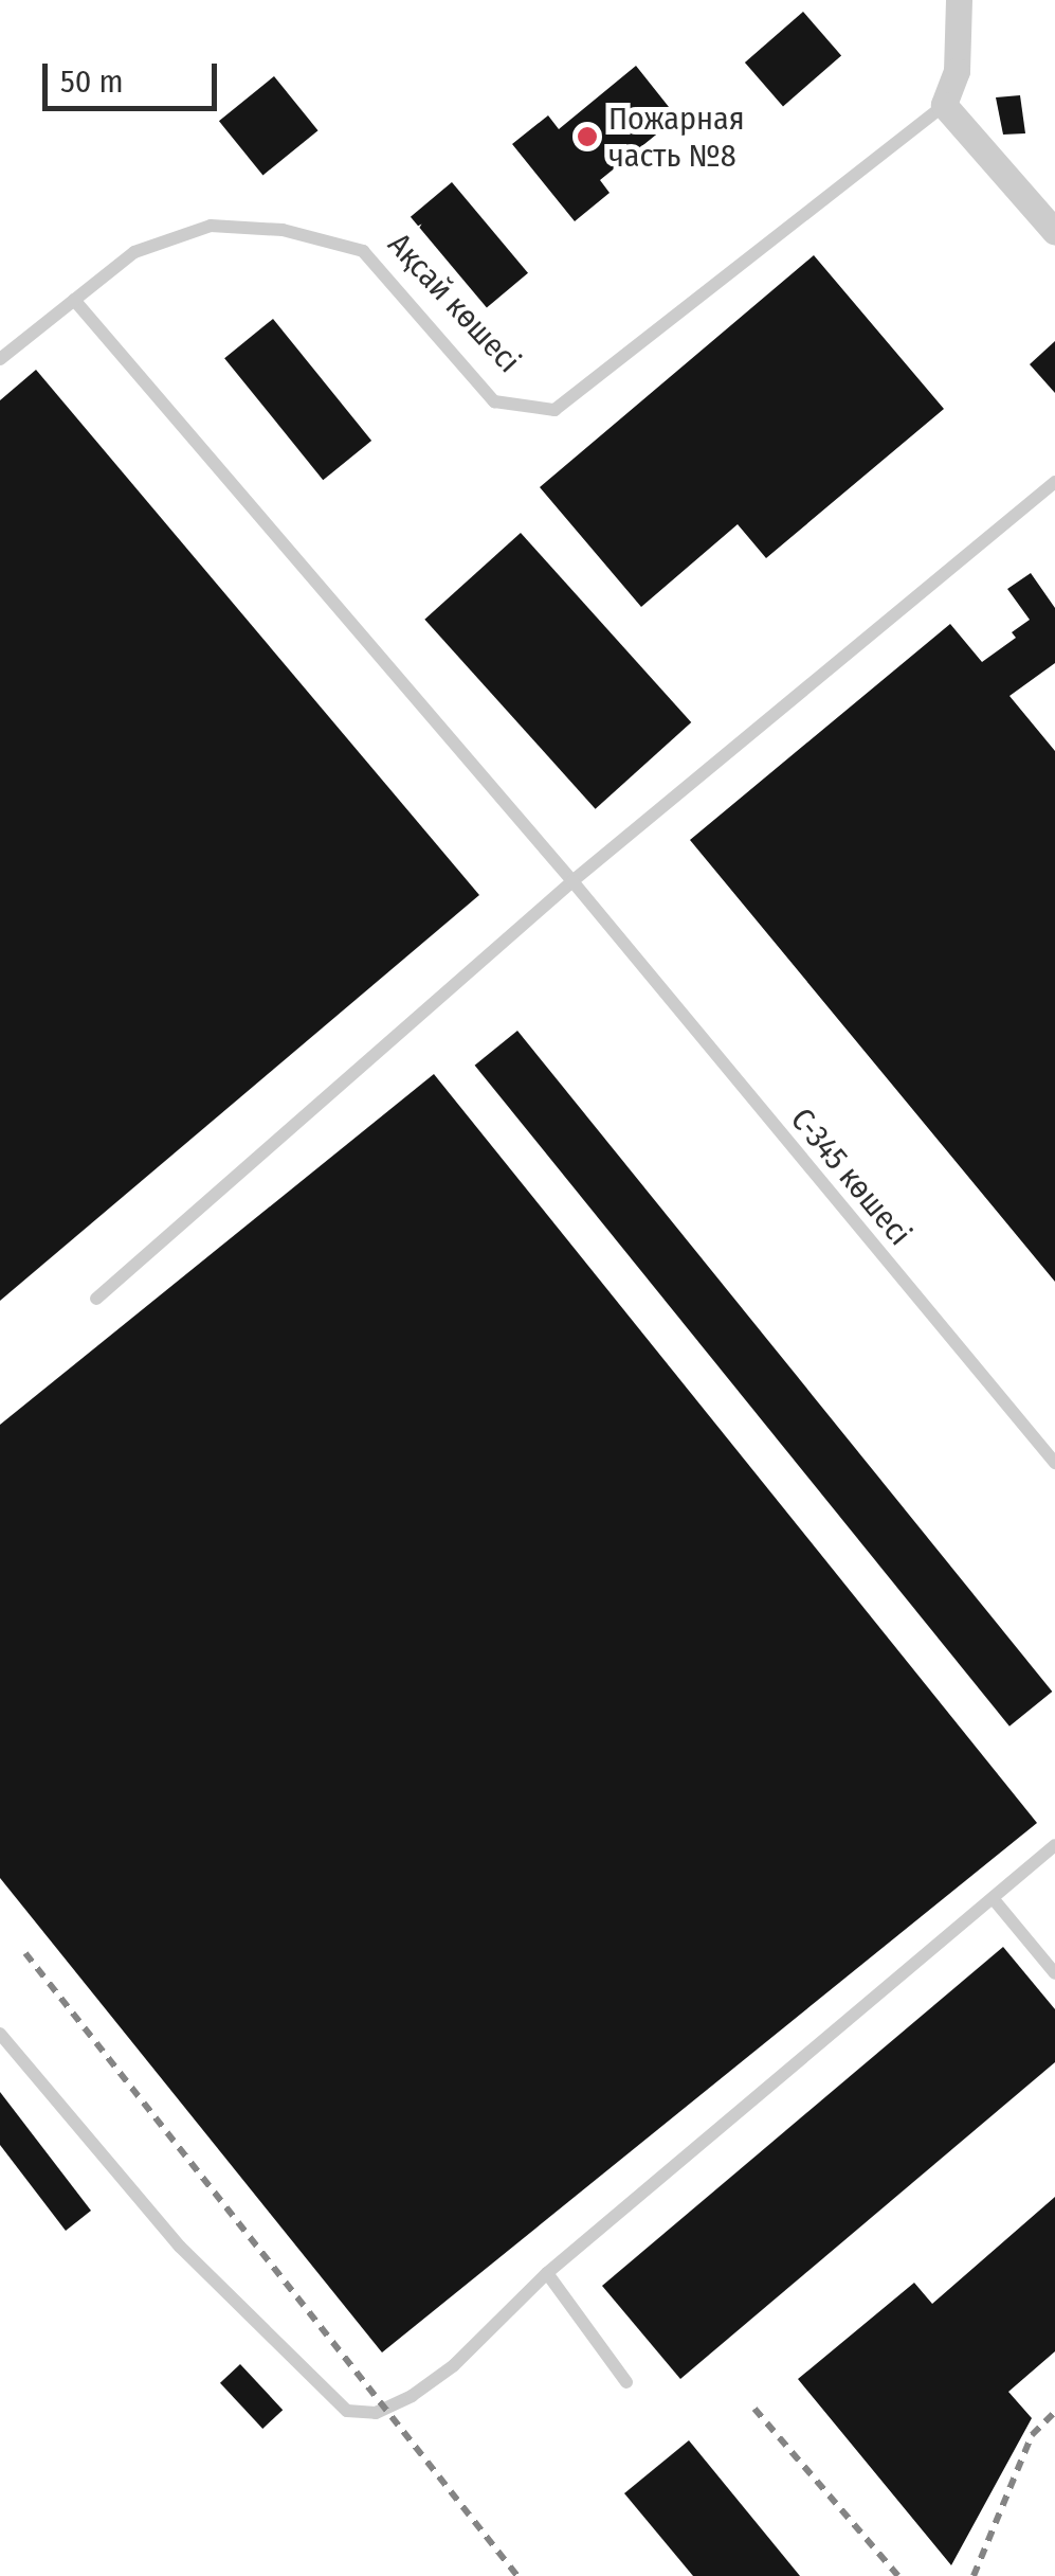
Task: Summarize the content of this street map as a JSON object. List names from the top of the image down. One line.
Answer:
{"streets":{"lane":["Ақсай көшесі","С-345 көшесі"]},"crossings":[["Ақсай көшесі","С-345 көшесі"]],"places":["Пожарная часть №8"],"scale_bar":"50 m"}
